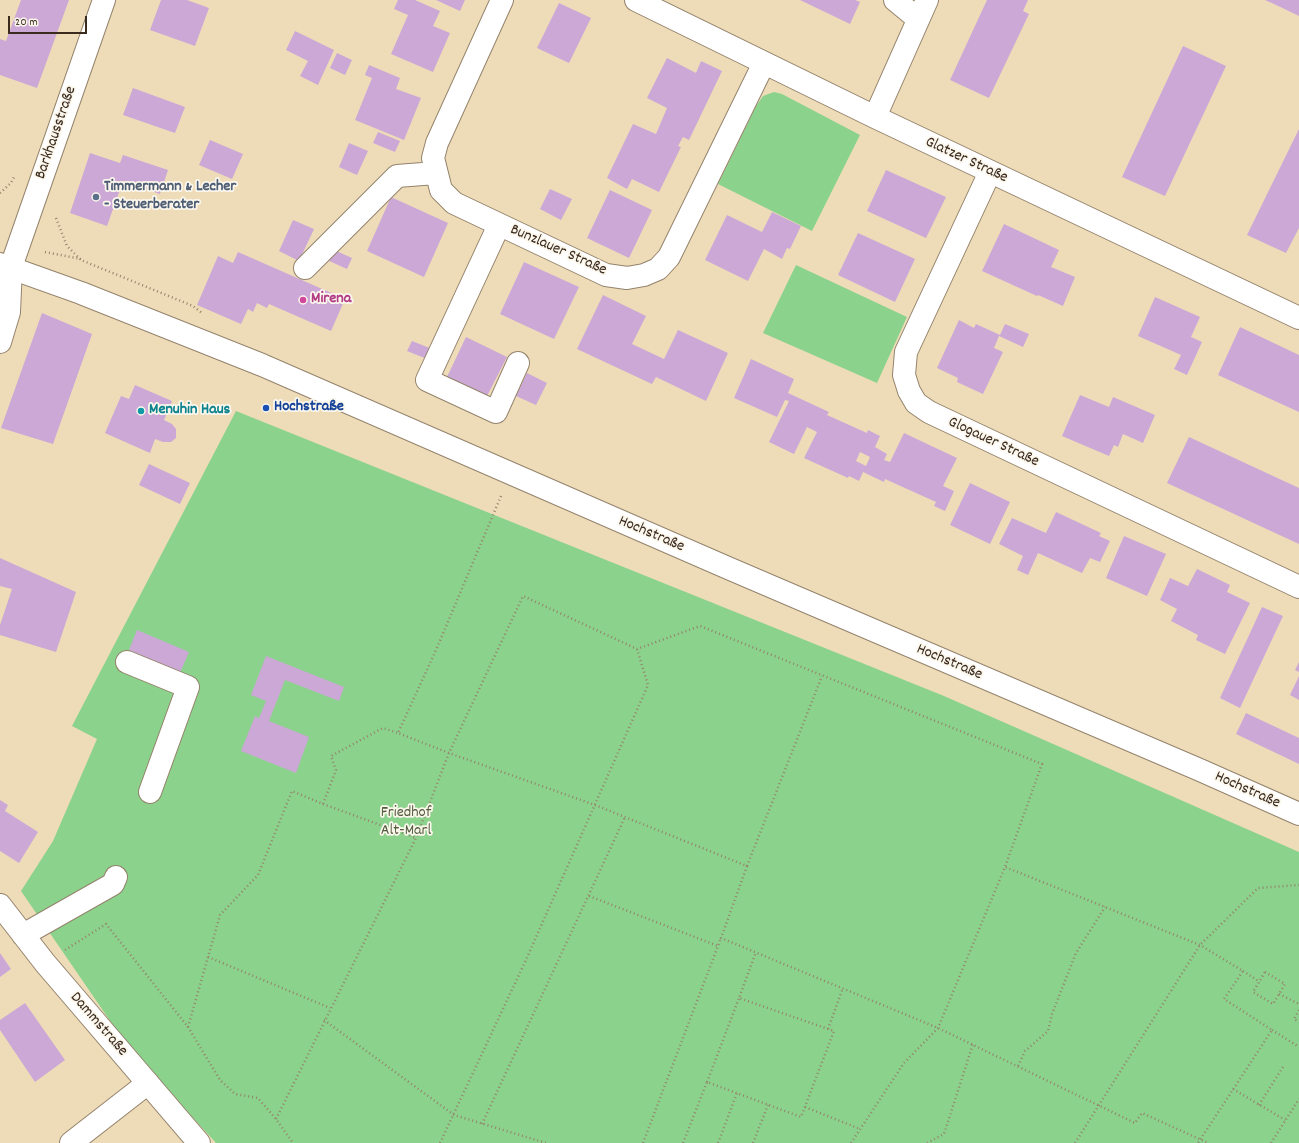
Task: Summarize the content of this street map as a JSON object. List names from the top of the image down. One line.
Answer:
{"streets":{"street":["Barkhausstraße","Glatzer Straße","Bunzlauer Straße","Glogauer Straße","Hochstraße","Dammstraße"]},"crossings":[["Barkhausstraße","Hochstraße"],["Glatzer Straße","Bunzlauer Straße"],["Glatzer Straße","Glogauer Straße"]],"parks":["Friedhof Alt-Marl"],"places":["Timmermann & Lecher - Steuerberater","Mirena","Hochstraße","Menuhin Haus"],"scale_bar":"20 m"}
